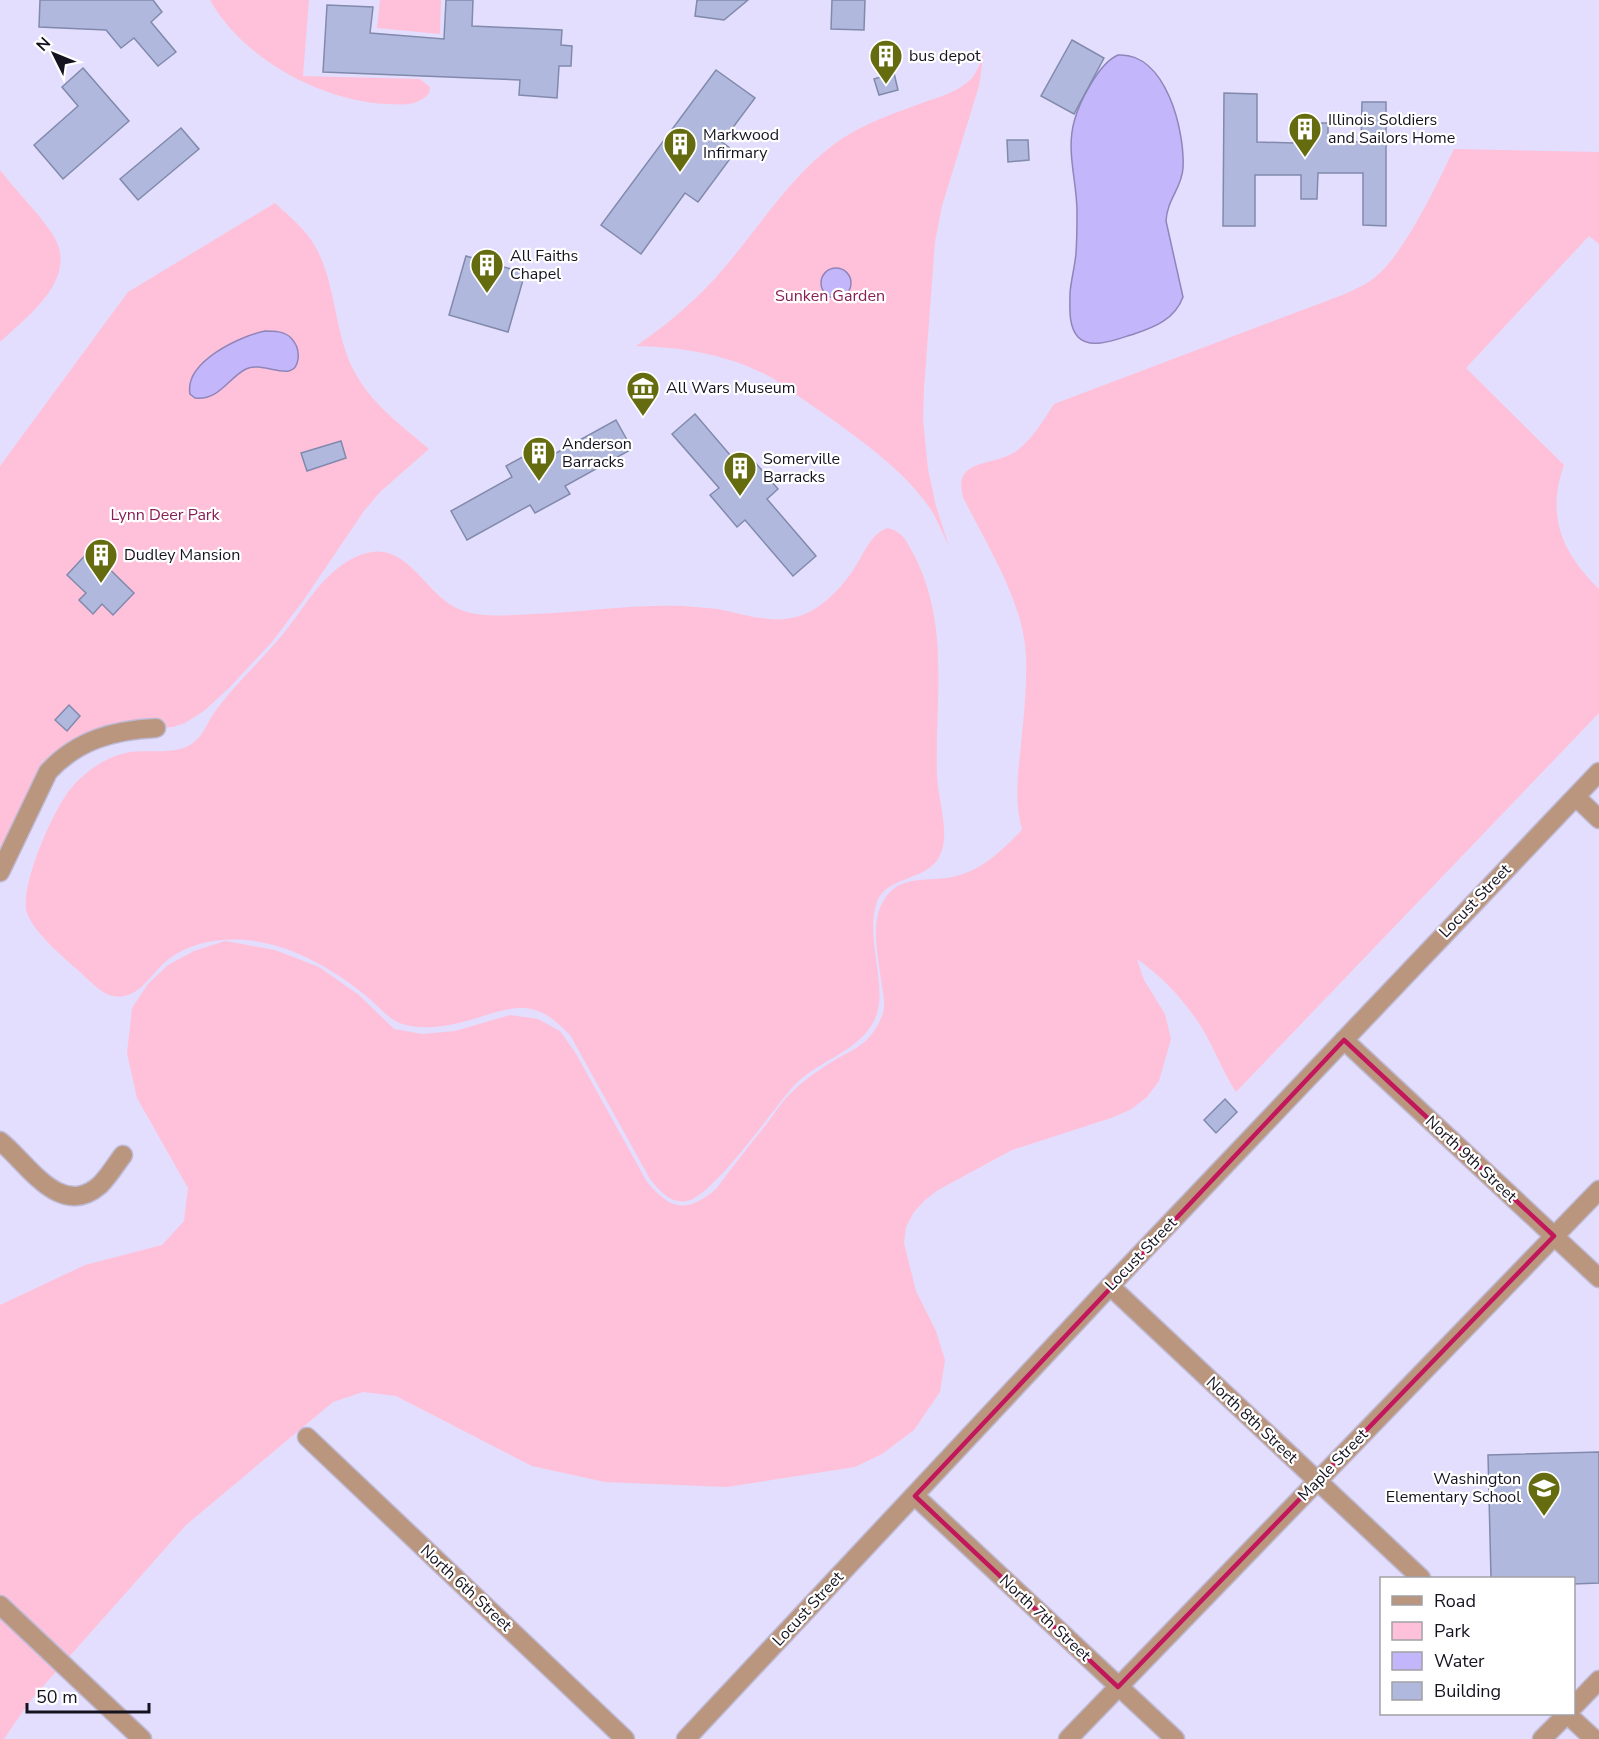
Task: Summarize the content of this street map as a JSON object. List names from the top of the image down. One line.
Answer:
{"streets":{"street":["Locust Street","North 9th Street","North 8th Street","Maple Street","North 6th Street","North 7th Street"]},"crossings":[["Locust Street","North 9th Street"],["Locust Street","North 8th Street"],["Locust Street","North 7th Street"],["North 9th Street","Maple Street"],["North 8th Street","Maple Street"],["Maple Street","North 7th Street"]],"parks":["Sunken Garden","Lynn Deer Park"],"places":{"building":["bus depot","Illinois Soldiers and Sailors Home","Markwood Infirmary","All Faiths Chapel","Anderson Barracks","Somerville Barracks","Dudley Mansion"],"museum":["All Wars Museum"],"school or university":["Washington Elementary School"]},"legend":["Road","Park","Water","Building"],"scale_bar":"50 m","north":"top left"}
